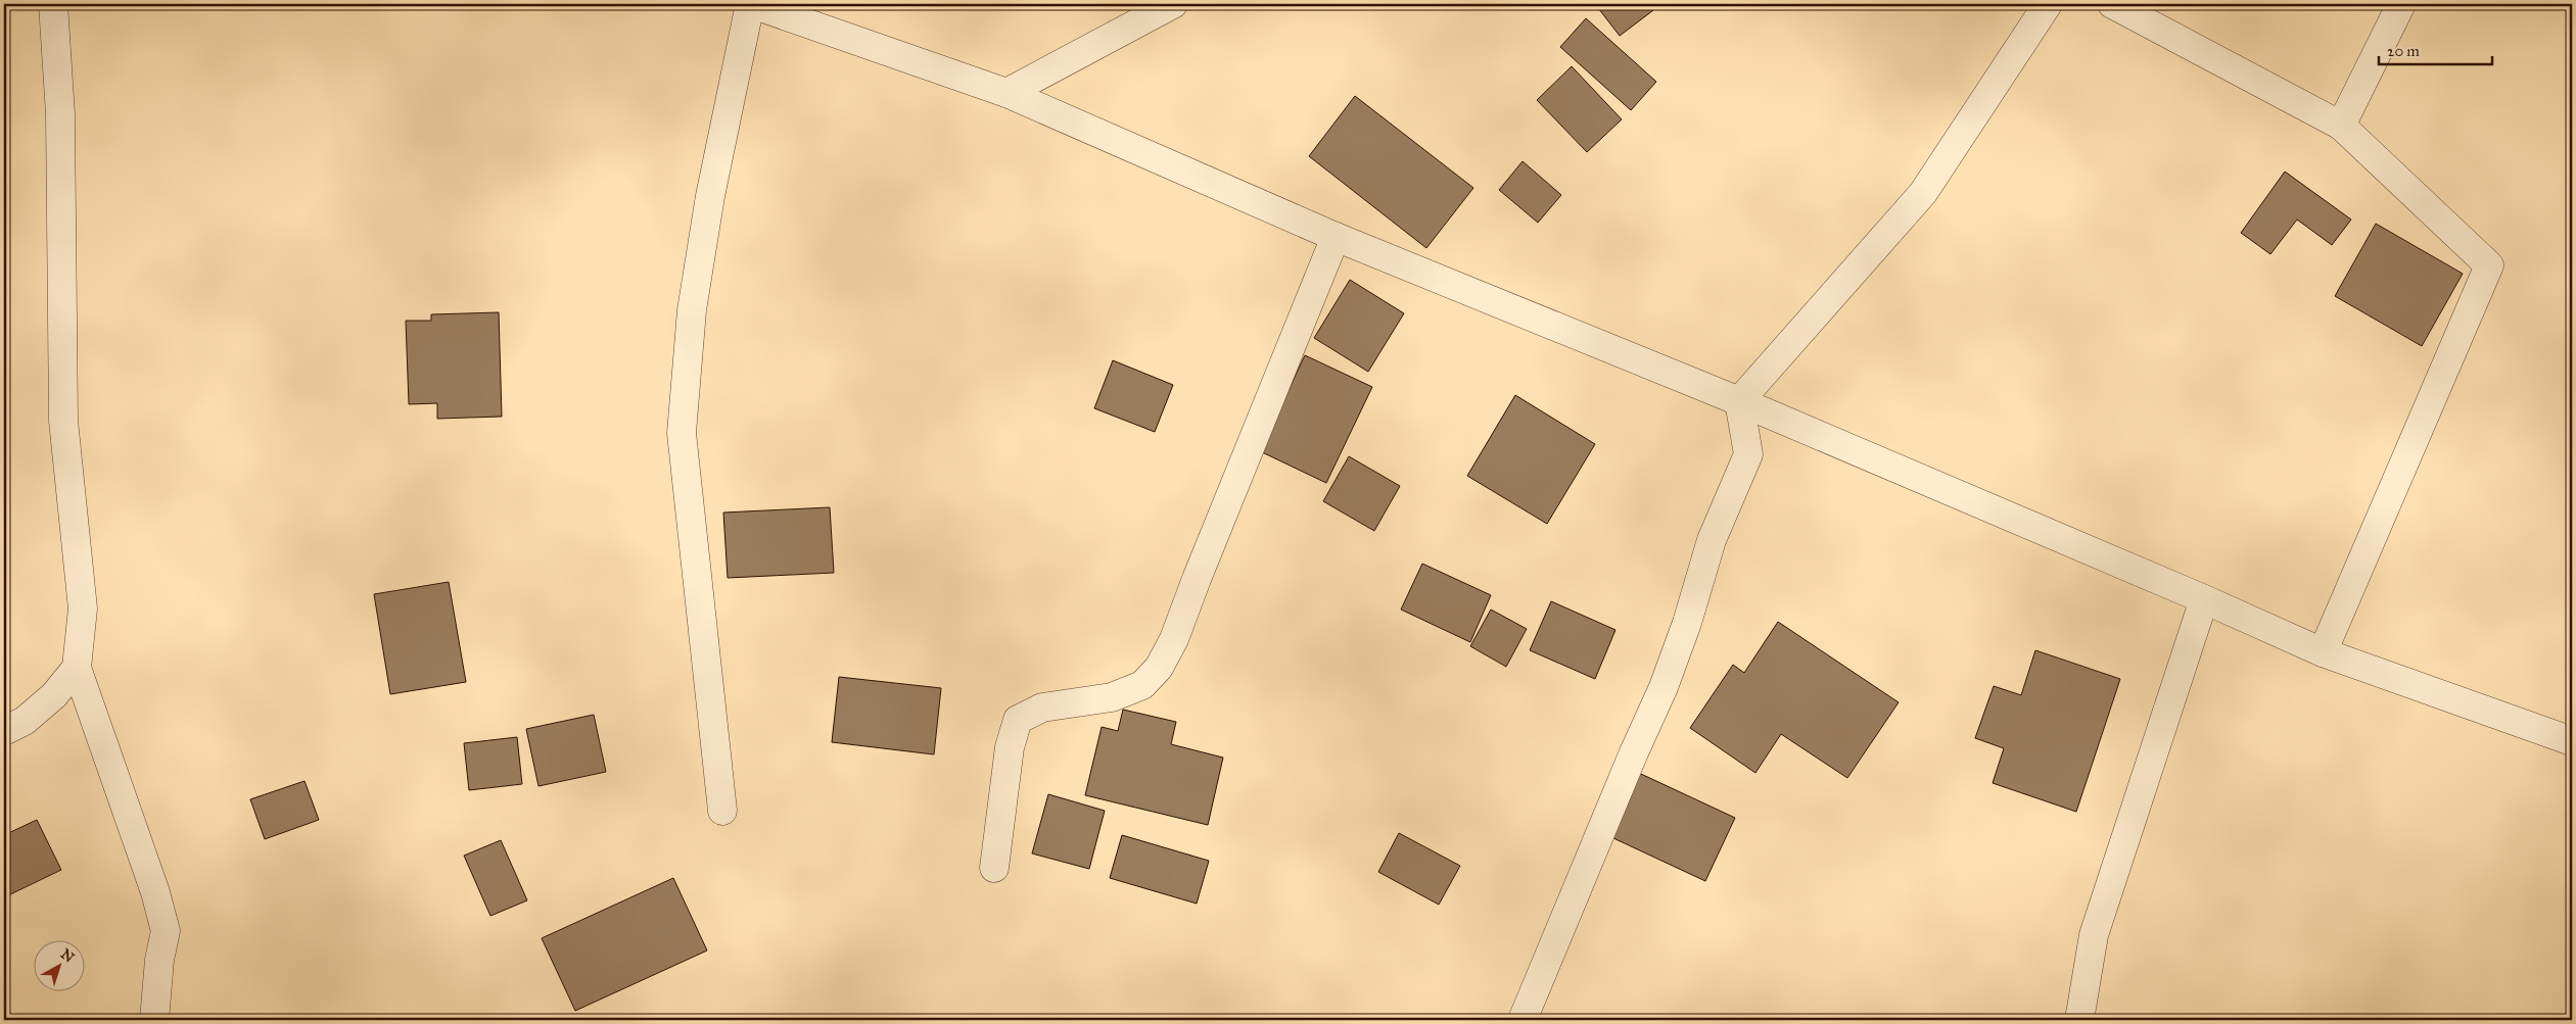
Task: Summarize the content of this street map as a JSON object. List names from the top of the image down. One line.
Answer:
{"scale_bar":"20 m","north":"top right"}
